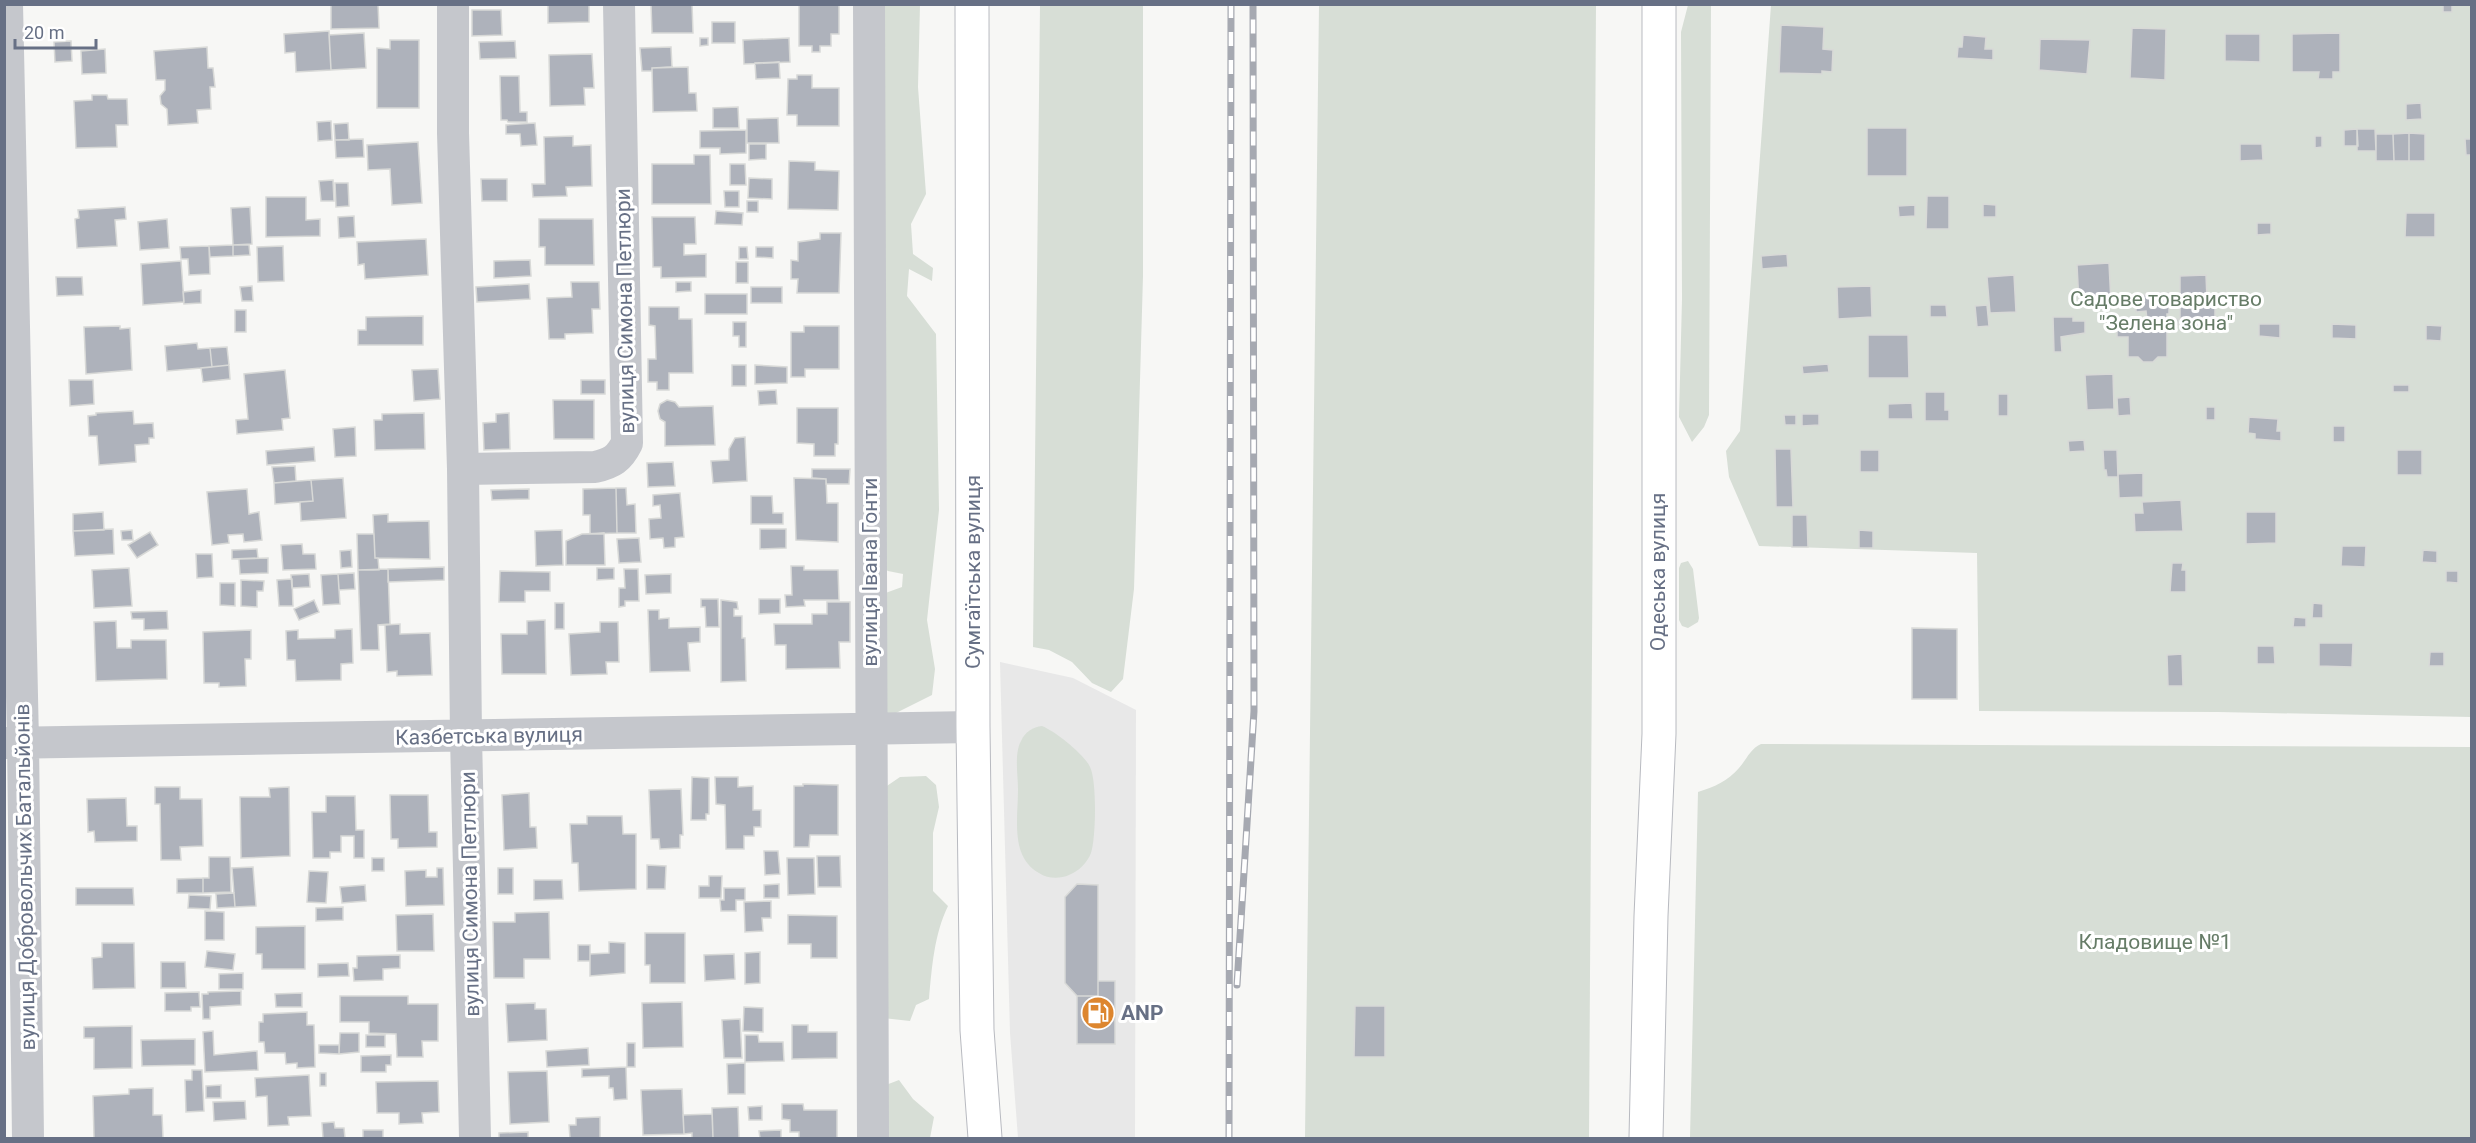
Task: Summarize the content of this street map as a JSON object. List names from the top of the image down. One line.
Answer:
{"streets":{"main road":["Сумгаїтська вулиця","Одеська вулиця"],"street":["вулиця Симона Петлюри","вулиця Івана Гонти","Казбетська вулиця","вулиця Добровольчих Батальйонів"]},"crossings":[["вулиця Симона Петлюри","Казбетська вулиця"],["вулиця Івана Гонти","Казбетська вулиця"],["Сумгаїтська вулиця","Казбетська вулиця"],["Казбетська вулиця","вулиця Добровольчих Батальйонів"]],"parks":["Садове товариство \"Зелена зона\"","Кладовище №1"],"places":{"fuel station":["ANP"]},"scale_bar":"20 m"}
